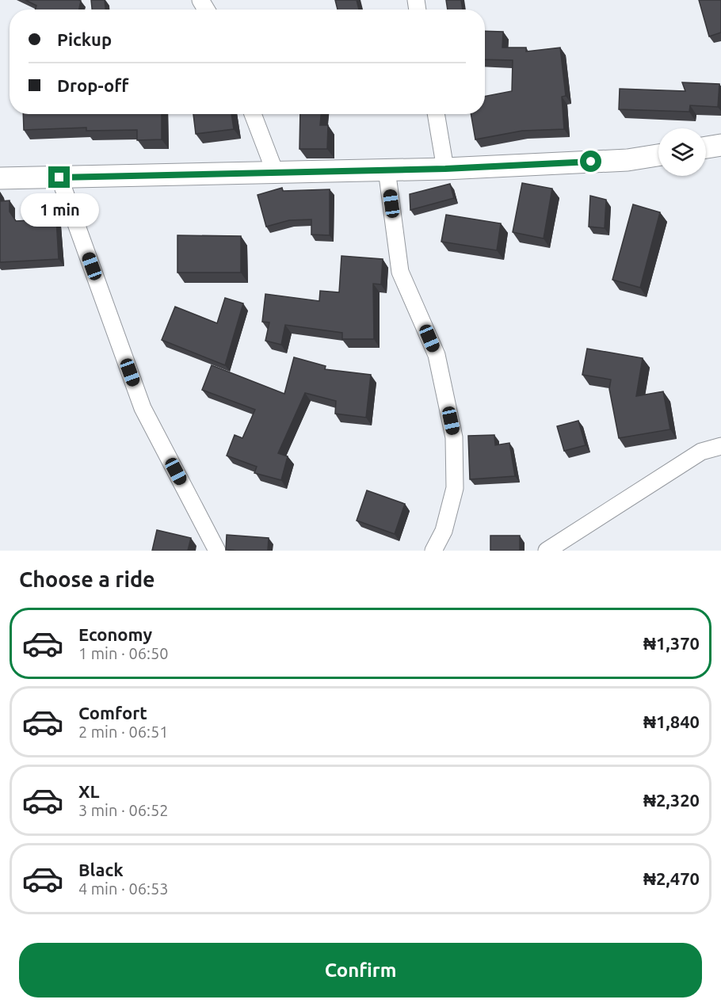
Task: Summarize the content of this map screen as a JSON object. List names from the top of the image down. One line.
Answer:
{"page":{"banner":["Pickup","Drop-off"],"bubble":"1 min","heading":"Choose a ride","list":[{"name":"Economy","note":"1 min · 06:50","value":"₦1,370"},{"name":"Comfort","note":"2 min · 06:51","value":"₦1,840"},{"name":"XL","note":"3 min · 06:52","value":"₦2,320"},{"name":"Black","note":"4 min · 06:53","value":"₦2,470"}],"buttons":"Confirm"}}
